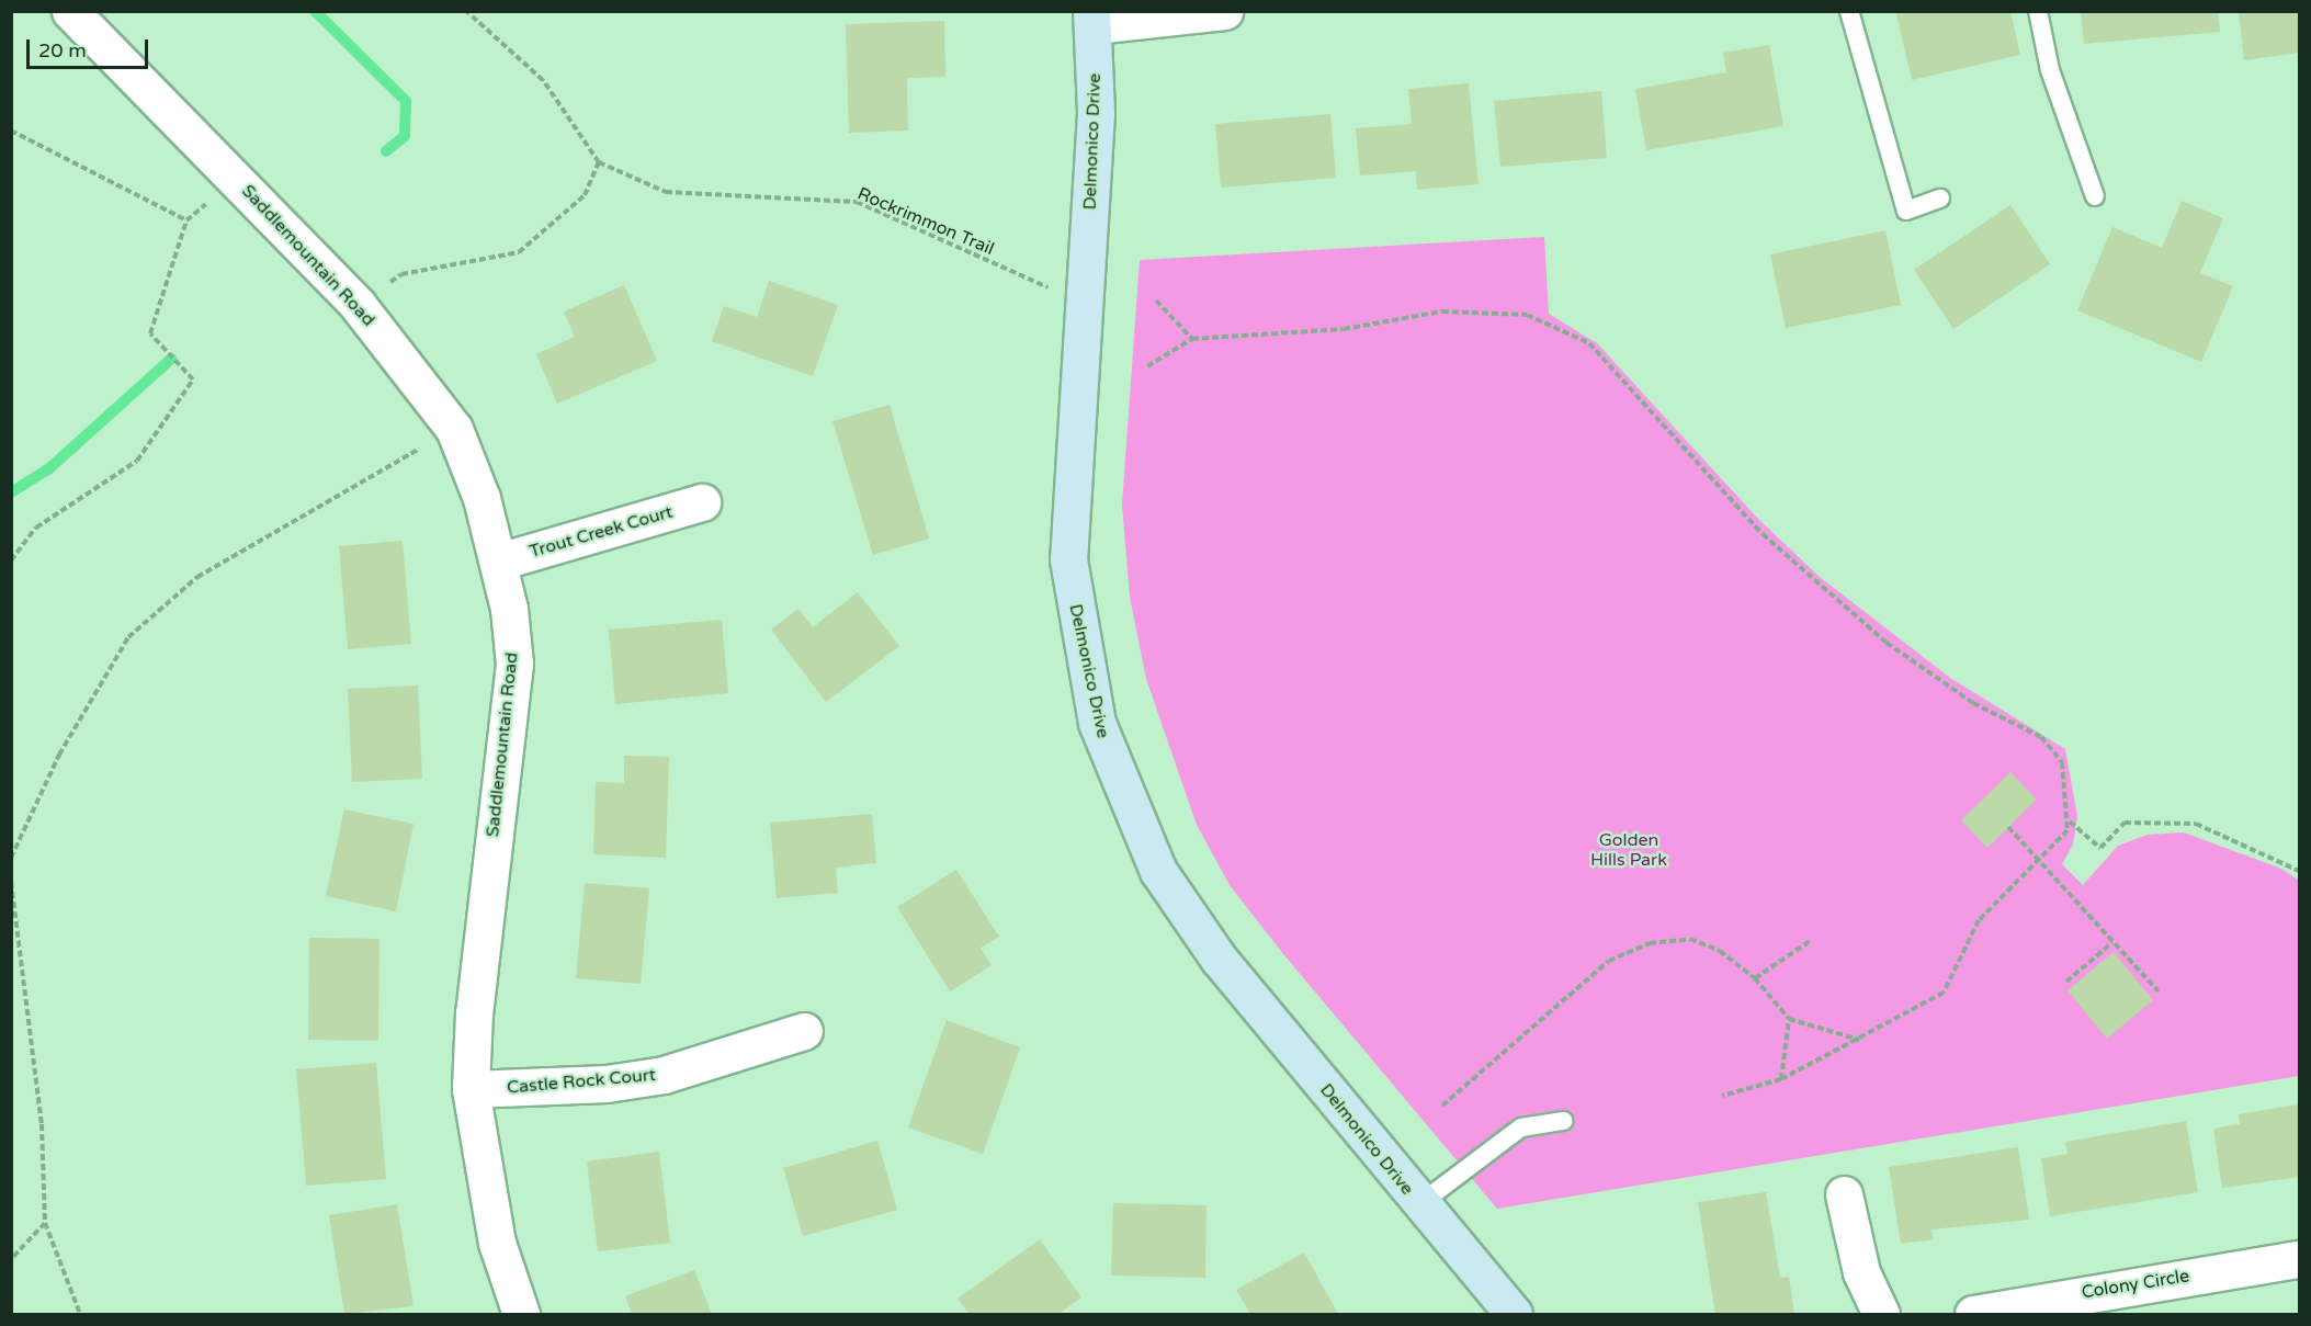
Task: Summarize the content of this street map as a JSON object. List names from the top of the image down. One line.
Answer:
{"streets":{"street":["Delmonico Drive","Saddlemountain Road","Trout Creek Court","Castle Rock Court","Colony Circle"],"path":["Rockrimmon Trail"]},"crossings":[["Delmonico Drive","Rockrimmon Trail"],["Saddlemountain Road","Trout Creek Court"],["Saddlemountain Road","Castle Rock Court"]],"parks":["Golden Hills Park"],"scale_bar":"20 m"}
